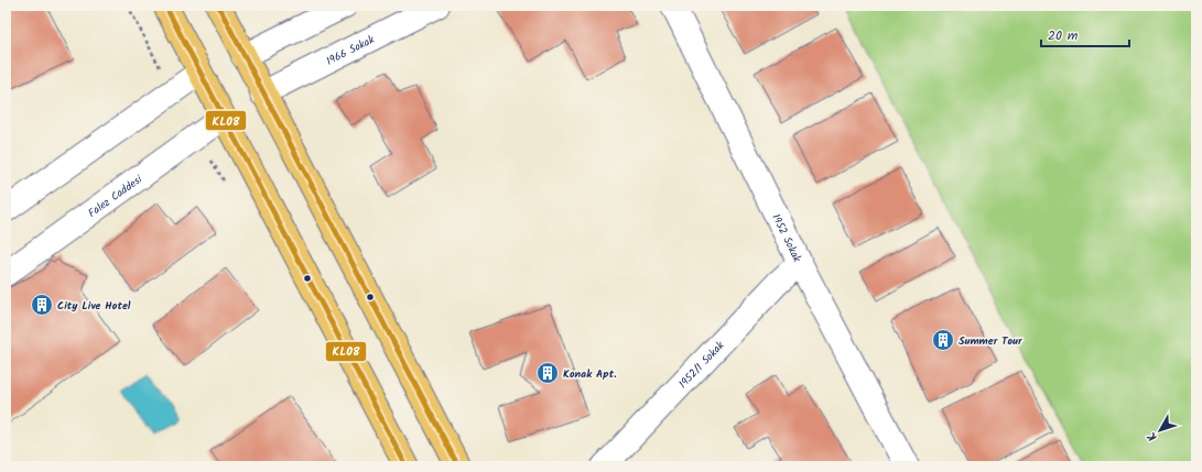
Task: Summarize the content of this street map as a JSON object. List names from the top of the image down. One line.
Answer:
{"streets":{"street":["1966 Sokak","Falez Caddesi","1952 Sokak","1952/1 Sokak"]},"crossings":[["1952 Sokak","1952/1 Sokak"]],"places":{"building":["City Live Hotel","Summer Tour","Konak Apt."]},"lines":["transit line KL08"],"scale_bar":"20 m","north":"bottom left"}
